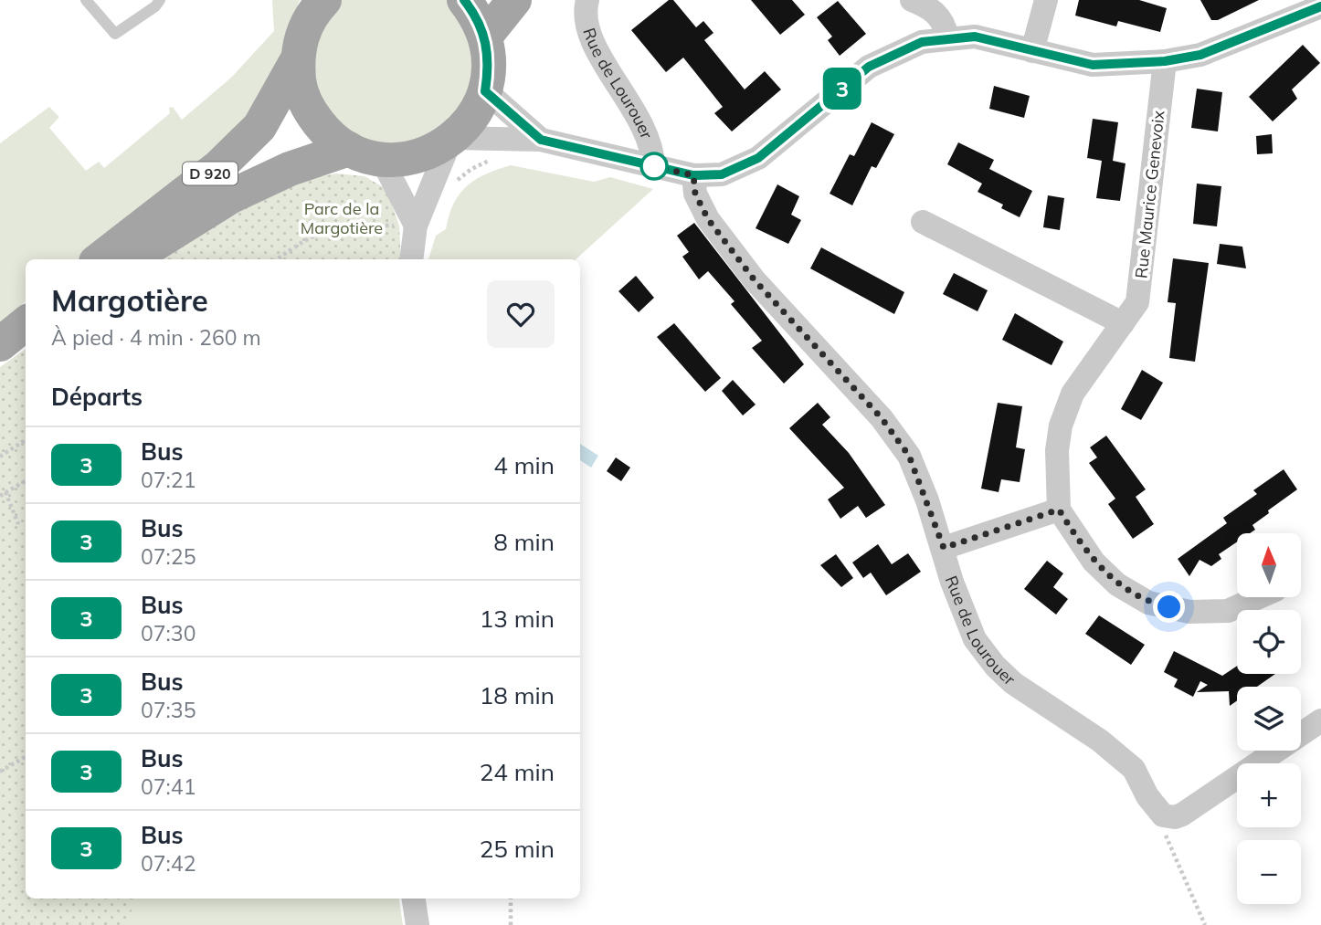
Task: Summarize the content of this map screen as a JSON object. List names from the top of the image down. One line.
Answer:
{"streets":{"main road":["D 920"],"street":["Rue de Lourouer","Rue Maurice Genevoix"]},"parks":["Parc de la Margotière"],"lines":["bus line 3"],"north":"top","page":{"on_map":"3","heading":[["Margotière","À pied · 4 min · 260 m"],"Départs"],"list":[{"mark":"3","name":"Bus","note":"07:21","value":"4 min"},{"mark":"3","name":"Bus","note":"07:25","value":"8 min"},{"mark":"3","name":"Bus","note":"07:30","value":"13 min"},{"mark":"3","name":"Bus","note":"07:35","value":"18 min"},{"mark":"3","name":"Bus","note":"07:41","value":"24 min"},{"mark":"3","name":"Bus","note":"07:42","value":"25 min"}],"map_buttons":["+","−"]}}
